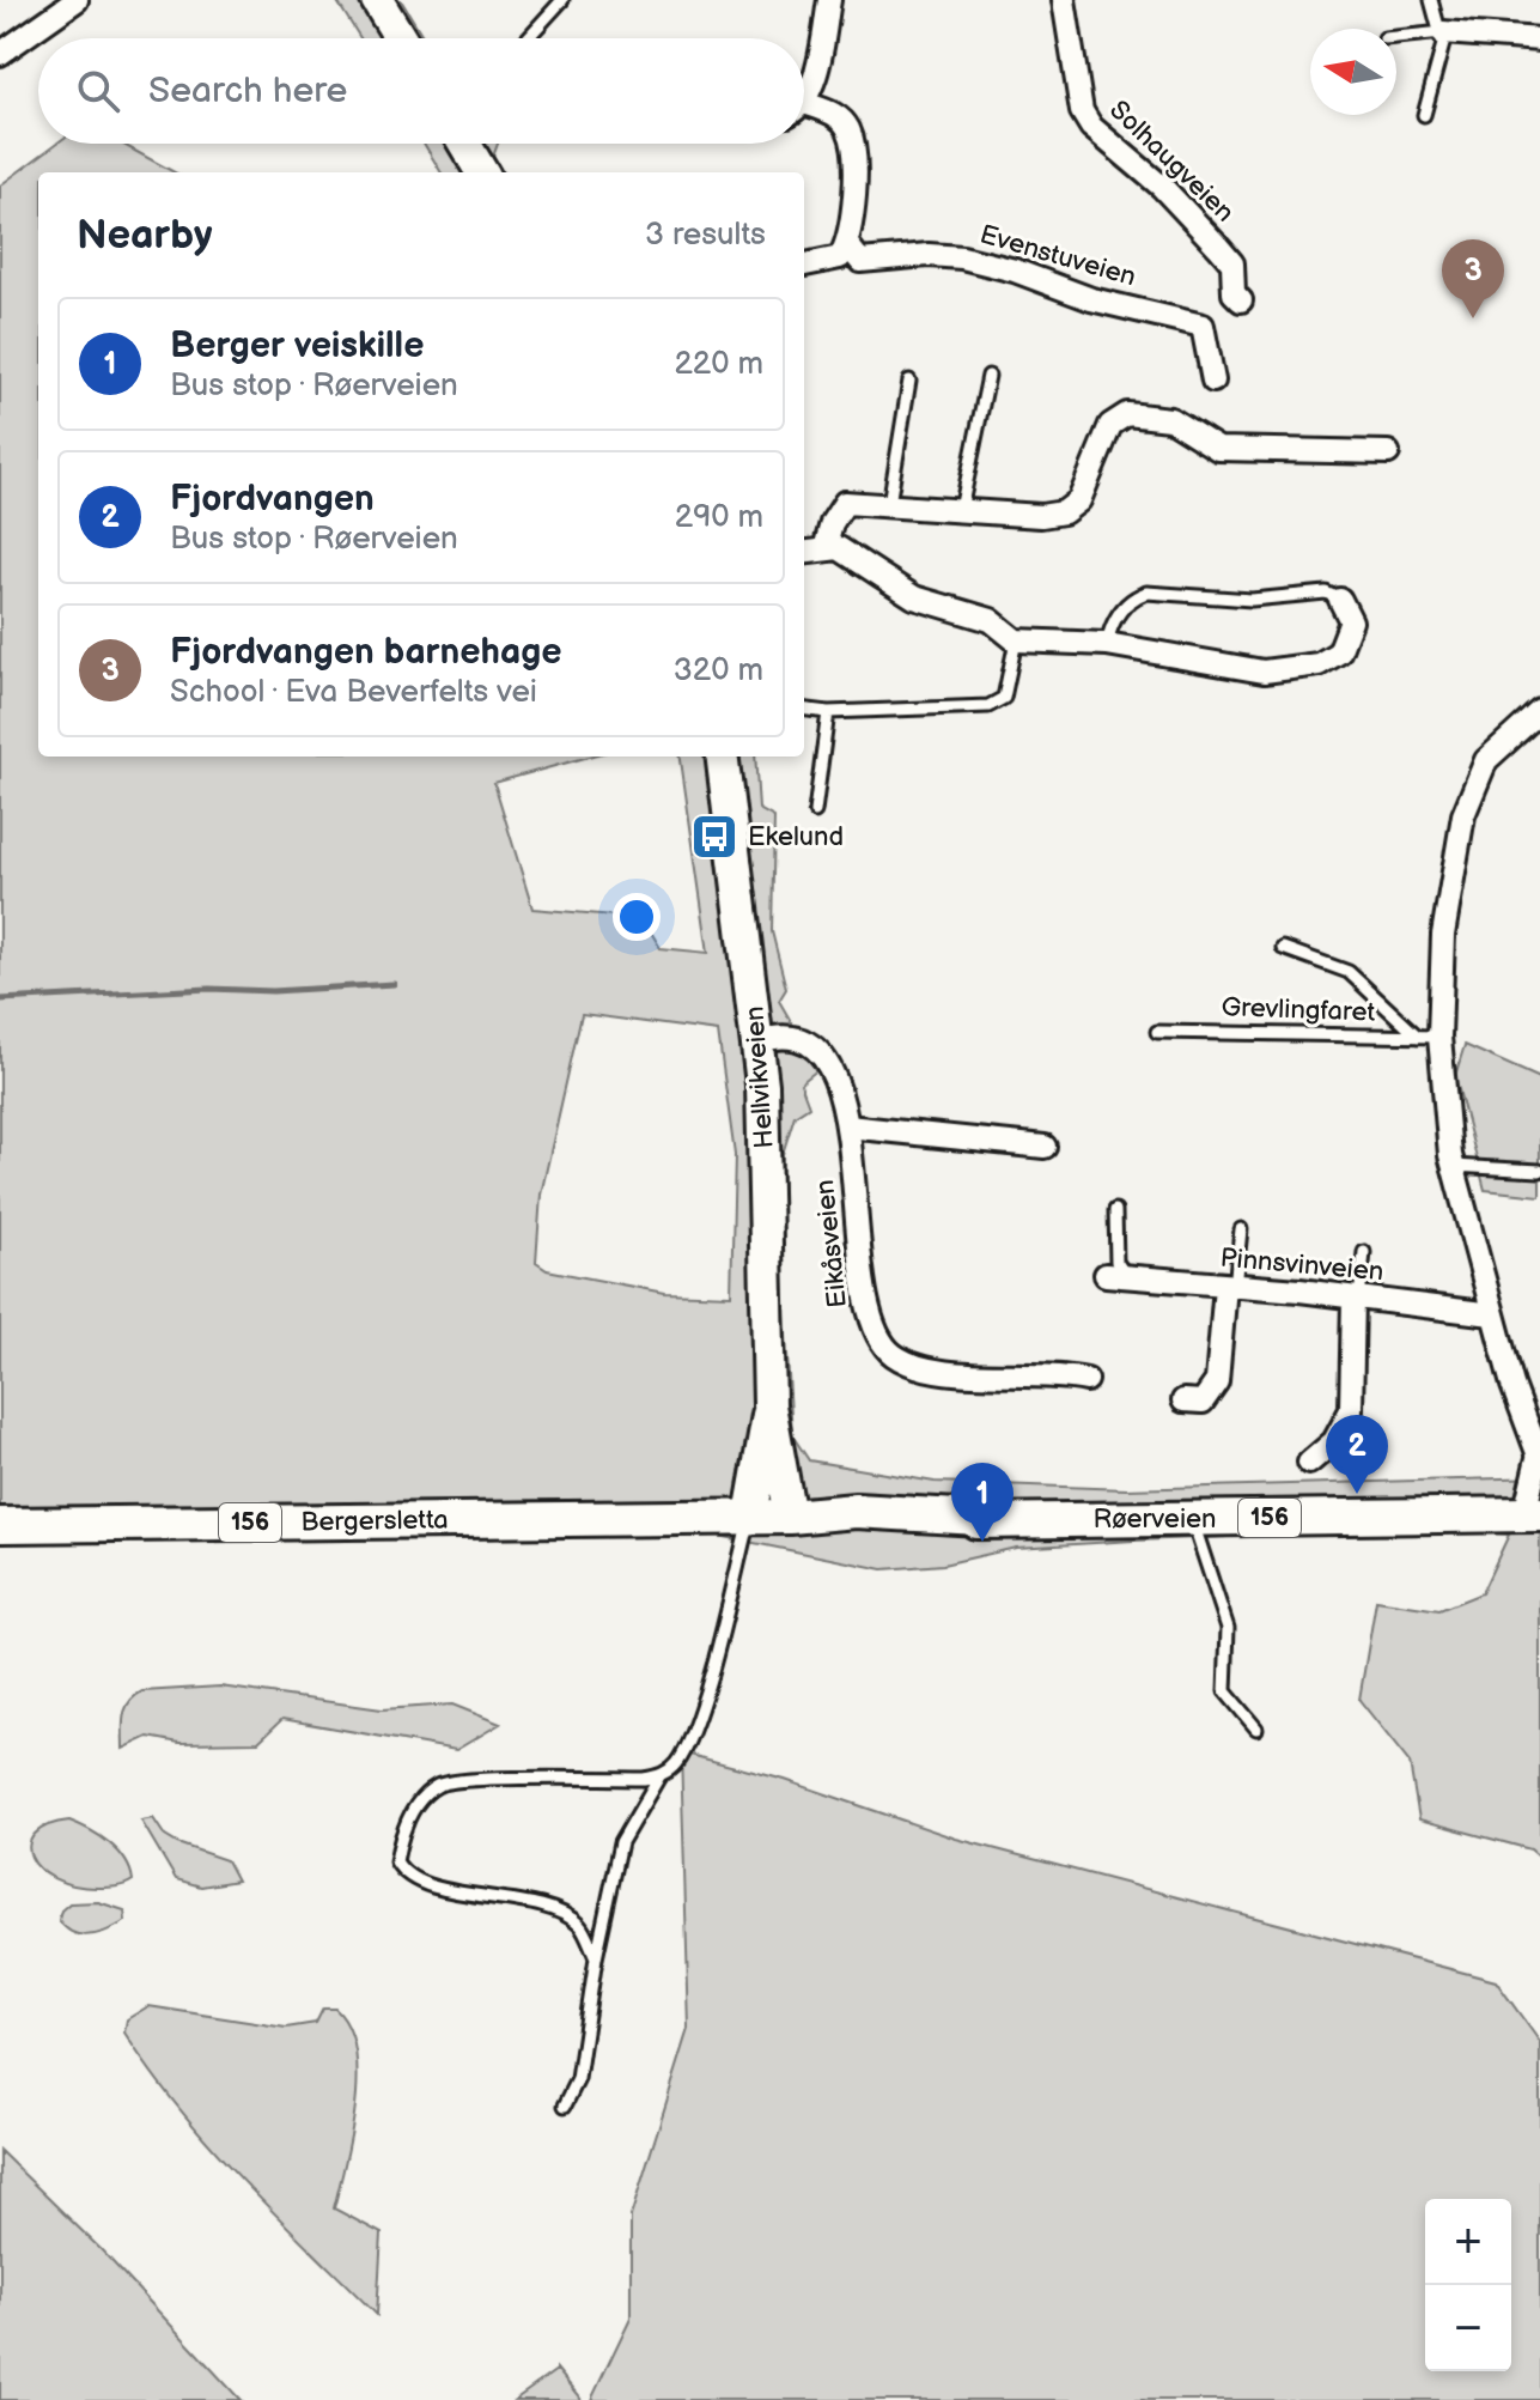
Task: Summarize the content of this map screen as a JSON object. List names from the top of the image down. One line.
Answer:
{"streets":{"main road":["Hellvikveien","156","Røerveien","Bergersletta"],"street":["Solhaugveien","Evenstuveien","Eikåsveien","Pinnsvinveien"],"lane":["Grevlingfaret"]},"crossings":[["Hellvikveien","Eikåsveien"],["Hellvikveien","Røerveien"],["Hellvikveien","Bergersletta"],["Røerveien","Bergersletta"]],"places":{"bus stop":["Ekelund"]},"north":"left","page":{"search":"Search here","heading":["Nearby","3 results"],"pins":["3","2","1"],"list":[{"mark":"1","name":"Berger veiskille","note":"Bus stop · Røerveien","value":"220 m"},{"mark":"2","name":"Fjordvangen","note":"Bus stop · Røerveien","value":"290 m"},{"mark":"3","name":"Fjordvangen barnehage","note":"School · Eva Beverfelts vei","value":"320 m"}],"map_buttons":["+","−"]}}
